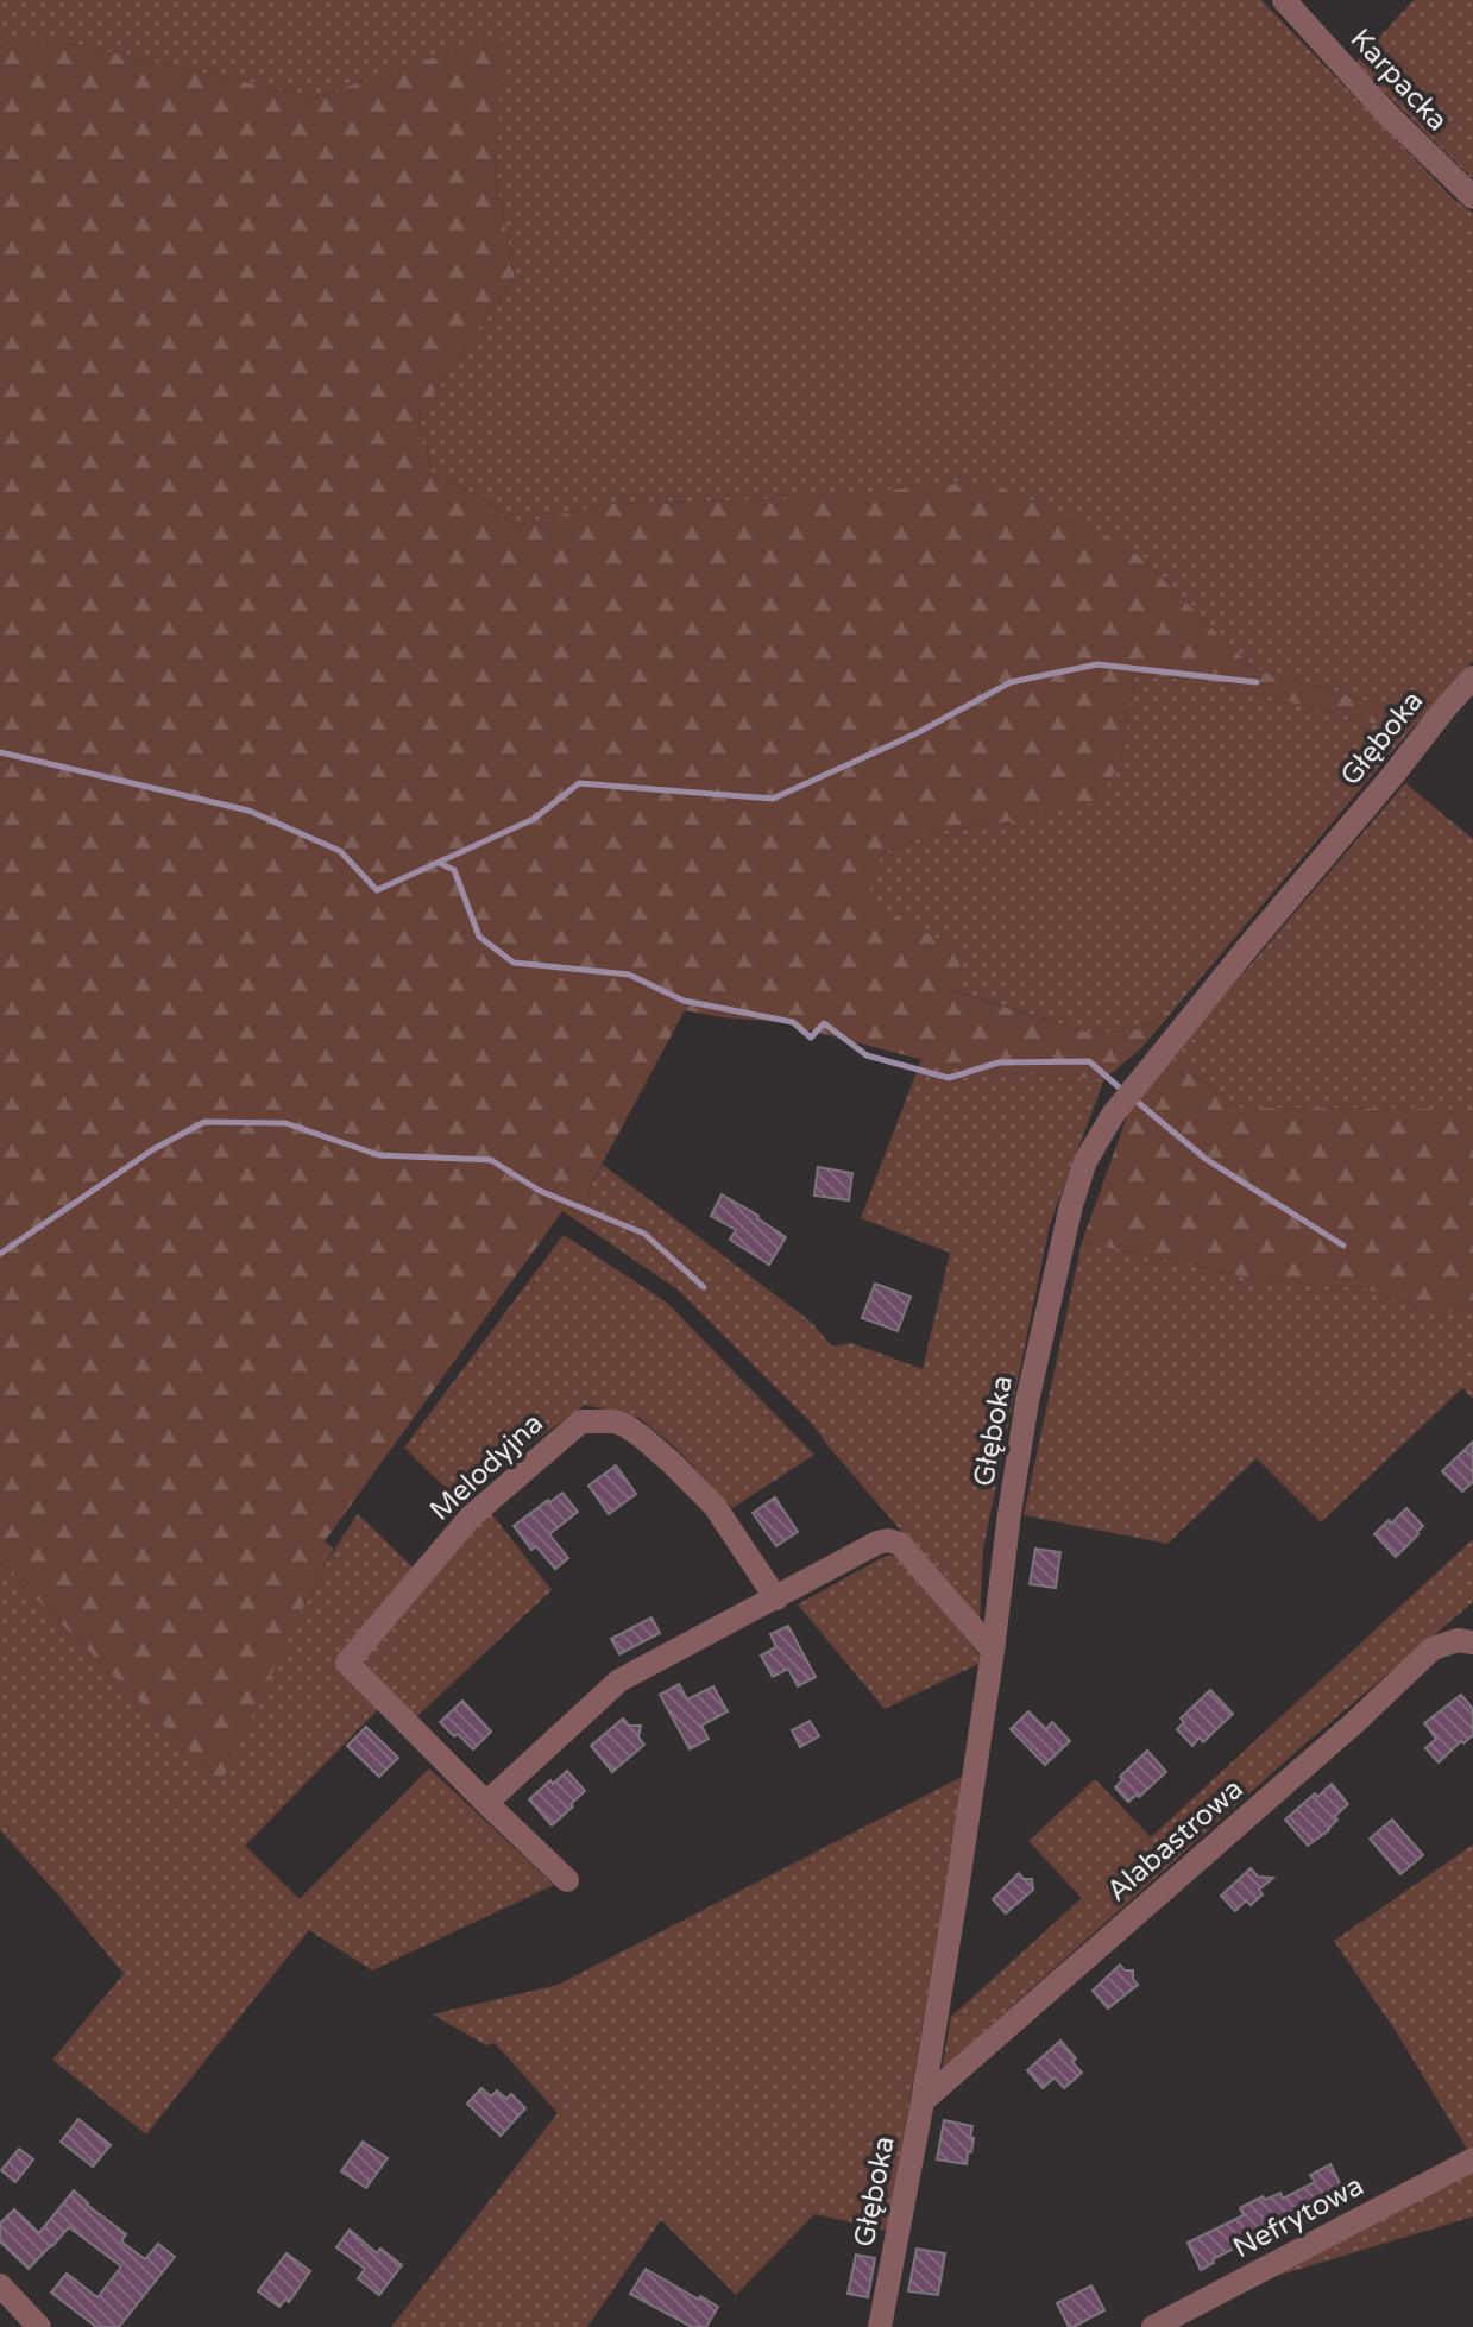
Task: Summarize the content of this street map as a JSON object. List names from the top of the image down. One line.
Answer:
{"streets":{"street":["Karpacka","Głęboka","Melodyjna","Alabastrowa","Nefrytowa"]},"crossings":[["Głęboka","Alabastrowa"]]}
